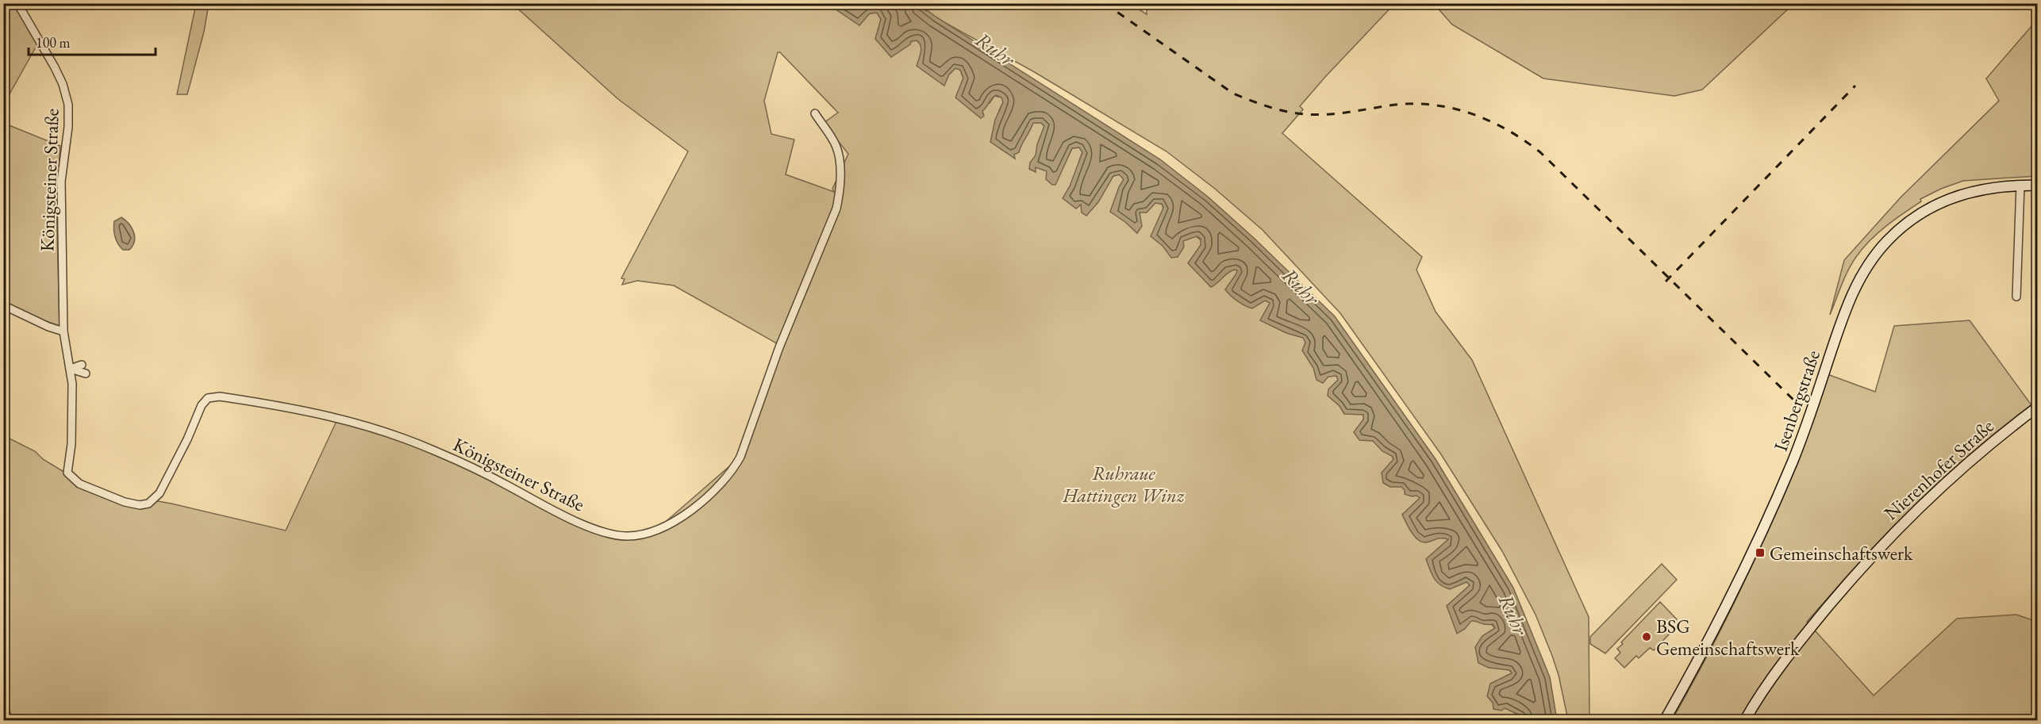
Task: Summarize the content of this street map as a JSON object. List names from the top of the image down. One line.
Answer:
{"streets":{"main road":["Isenbergstraße","Nierenhofer Straße"],"street":["Königsteiner Straße"]},"water":["Ruhr"],"parks":["Ruhraue Hattingen Winz"],"places":{"transit":["Gemeinschaftswerk"],"other":["BSG Gemeinschaftswerk"]},"scale_bar":"100 m"}
